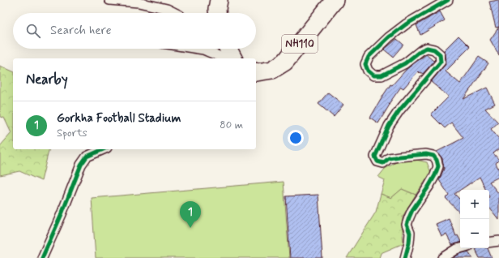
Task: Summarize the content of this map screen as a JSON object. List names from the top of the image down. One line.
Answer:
{"streets":{"highway":["NH110"]},"page":{"search":"Search here","heading":"Nearby","list":[{"mark":"1","name":"Gorkha Football Stadium","note":"Sports","value":"80 m"}],"map_buttons":["+","−"],"pins":"1"}}
